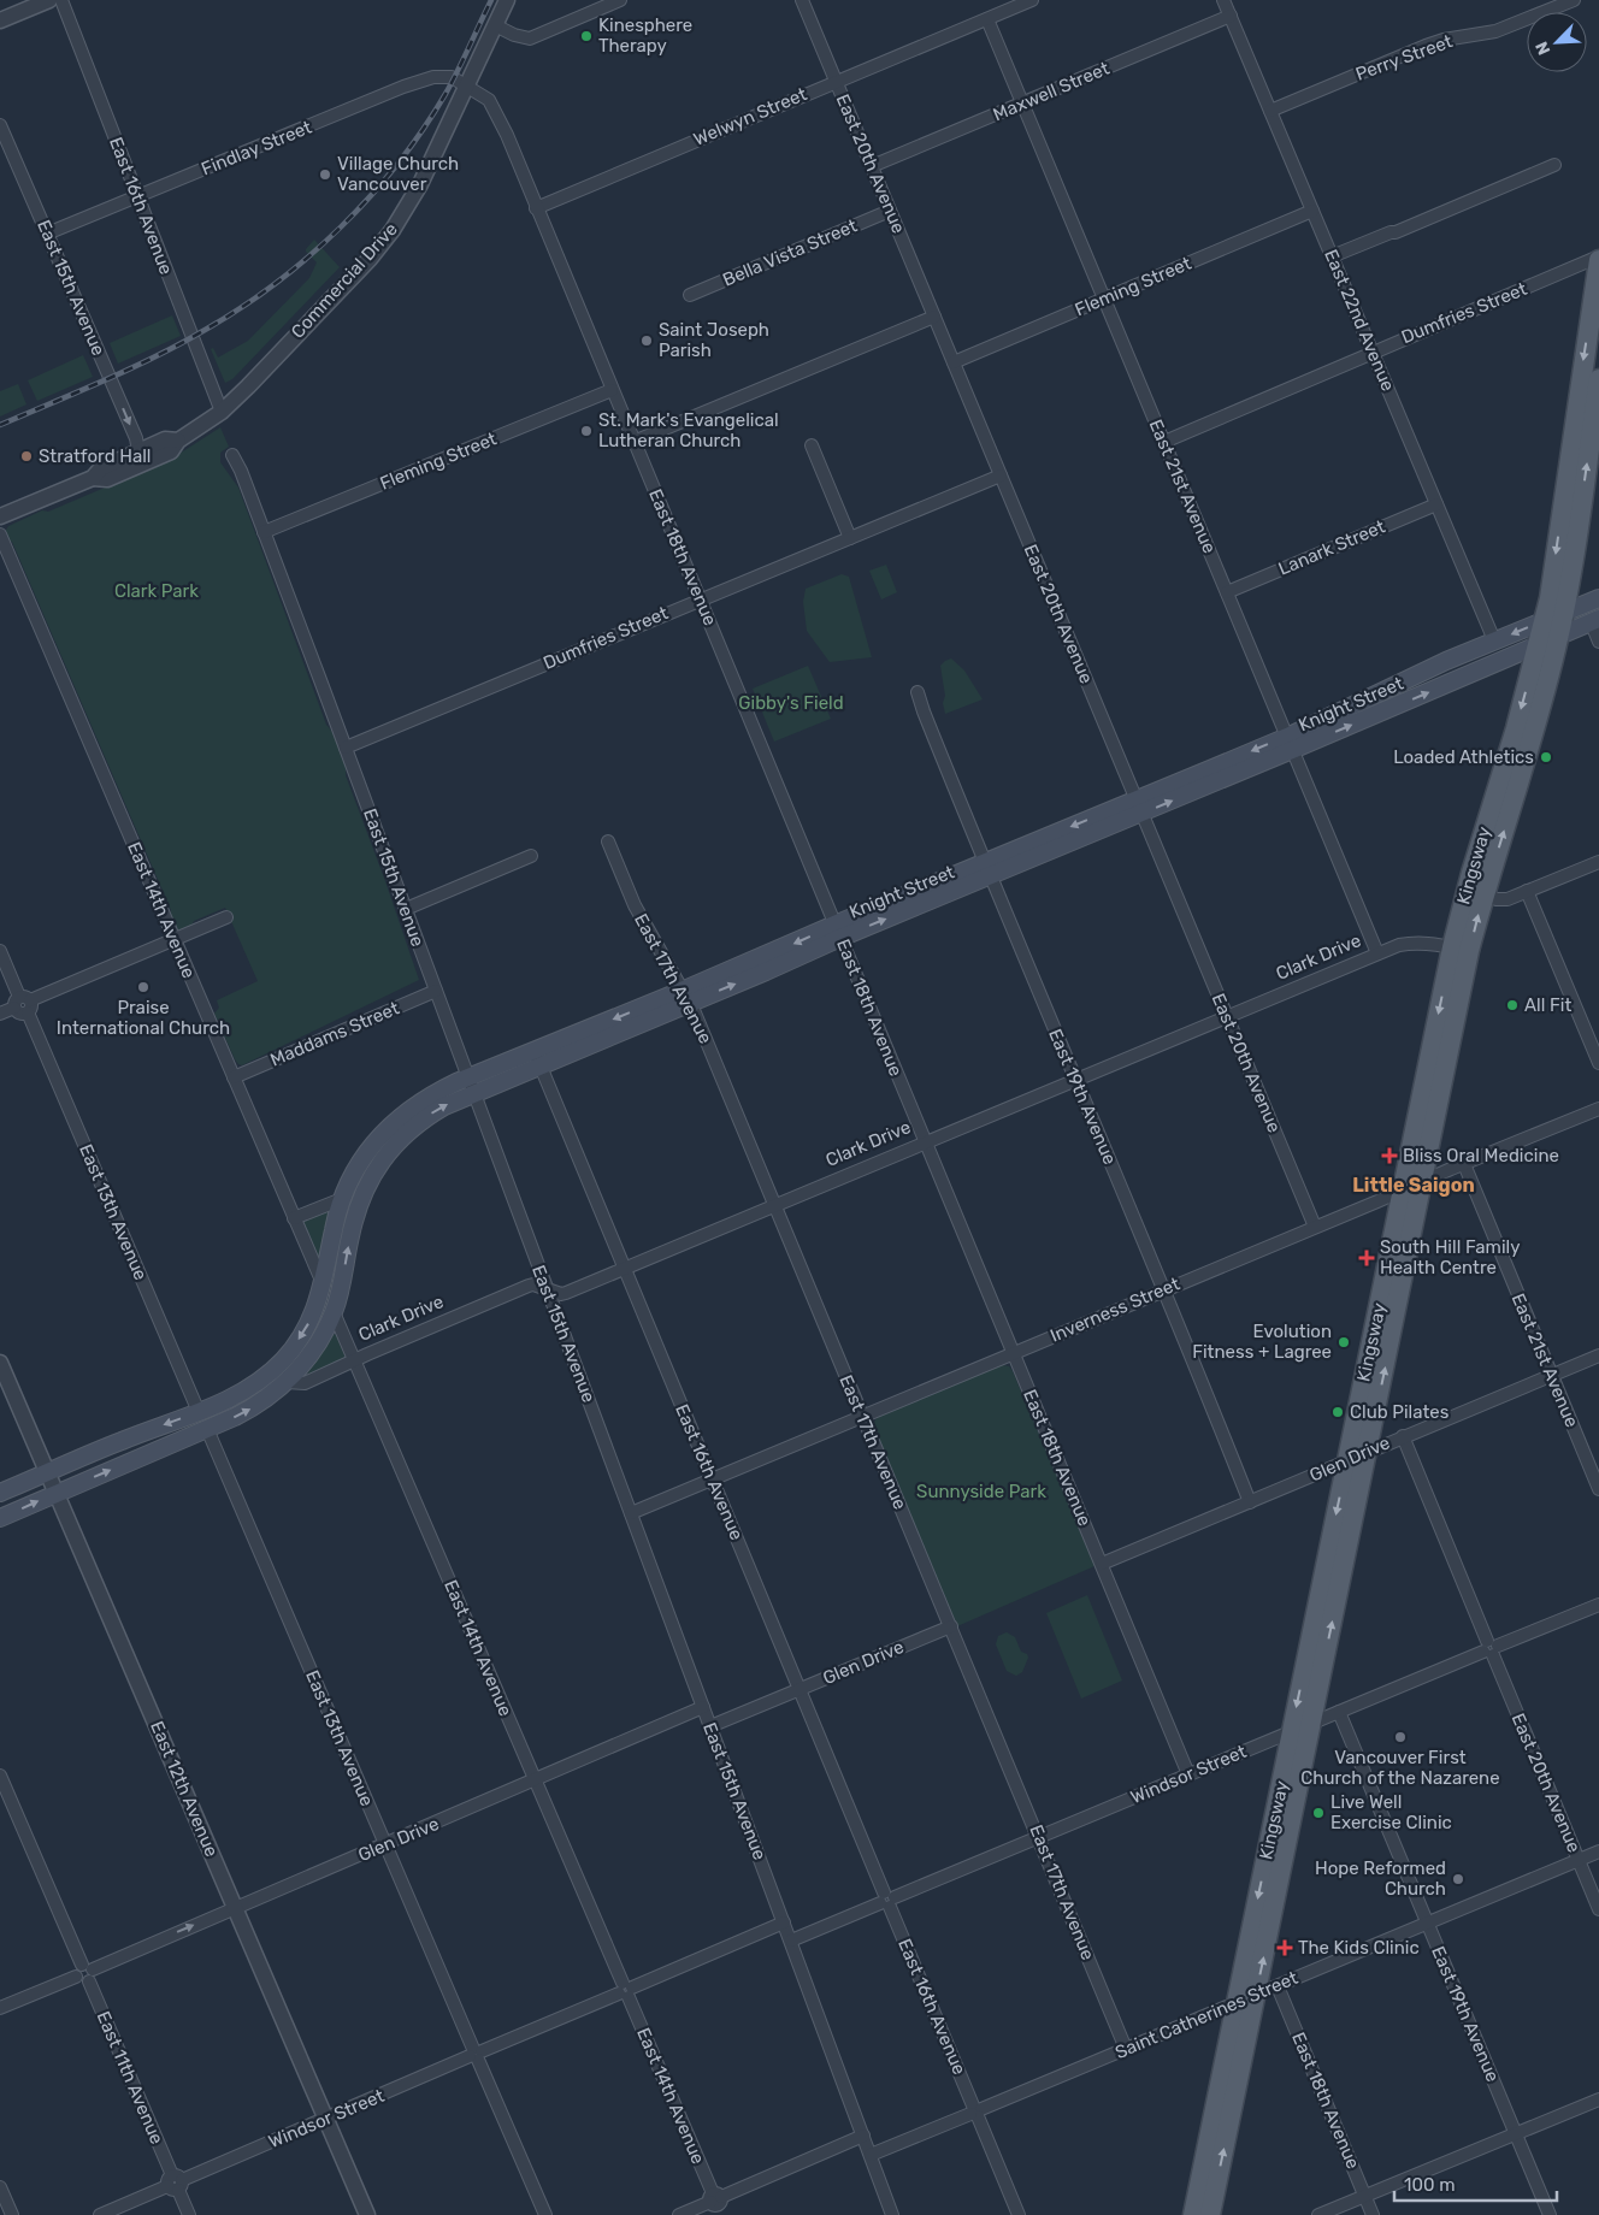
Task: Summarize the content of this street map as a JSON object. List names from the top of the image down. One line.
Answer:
{"streets":{"main road":["Knight Street","Kingsway","Clark Drive"],"street":["Perry Street","Maxwell Street","Welwyn Street","Findlay Street","East 20th Avenue","East 16th Avenue","Bella Vista Street","Commercial Drive","Fleming Street","East 15th Avenue","Dumfries Street","East 22nd Avenue","East 21st Avenue","Lanark Street","East 18th Avenue","East 14th Avenue","East 17th Avenue","Maddams Street","East 19th Avenue","East 13th Avenue","Inverness Street","Glen Drive","Windsor Street","East 12th Avenue","Saint Catherines Street","East 11th Avenue"]},"crossings":[["Perry Street","East 22nd Avenue"],["Maxwell Street","East 20th Avenue"],["Maxwell Street","East 22nd Avenue"],["Maxwell Street","East 21st Avenue"],["Welwyn Street","East 20th Avenue"],["Welwyn Street","East 21st Avenue"],["Welwyn Street","East 18th Avenue"],["Findlay Street","East 16th Avenue"],["Findlay Street","Commercial Drive"],["Findlay Street","East 15th Avenue"],["Findlay Street","East 18th Avenue"],["East 20th Avenue","Bella Vista Street"],["East 20th Avenue","Fleming Street"],["East 20th Avenue","Dumfries Street"],["East 20th Avenue","Knight Street"],["East 20th Avenue","Clark Drive"],["East 20th Avenue","Inverness Street"],["East 20th Avenue","Glen Drive"],["East 20th Avenue","Windsor Street"],["East 20th Avenue","Saint Catherines Street"],["East 16th Avenue","Commercial Drive"],["East 16th Avenue","Knight Street"],["East 16th Avenue","Clark Drive"],["East 16th Avenue","Inverness Street"],["East 16th Avenue","Glen Drive"],["East 16th Avenue","Windsor Street"],["East 16th Avenue","Saint Catherines Street"],["Commercial Drive","East 15th Avenue"],["Commercial Drive","East 18th Avenue"],["Fleming Street","East 15th Avenue"],["Fleming Street","East 22nd Avenue"],["Fleming Street","East 21st Avenue"],["Fleming Street","East 18th Avenue"],["East 15th Avenue","Dumfries Street"],["East 15th Avenue","Knight Street"],["East 15th Avenue","Clark Drive"],["East 15th Avenue","Maddams Street"],["East 15th Avenue","Inverness Street"],["East 15th Avenue","Glen Drive"],["East 15th Avenue","Windsor Street"],["East 15th Avenue","Saint Catherines Street"],["Dumfries Street","East 22nd Avenue"],["Dumfries Street","East 21st Avenue"],["Dumfries Street","East 18th Avenue"],["Dumfries Street","Kingsway"],["East 22nd Avenue","Lanark Street"],["East 22nd Avenue","Knight Street"],["East 21st Avenue","Lanark Street"],["East 21st Avenue","Knight Street"],["East 21st Avenue","Clark Drive"],["East 21st Avenue","Inverness Street"],["East 21st Avenue","Glen Drive"],["East 18th Avenue","Knight Street"],["East 18th Avenue","Clark Drive"],["East 18th Avenue","Inverness Street"],["East 18th Avenue","Glen Drive"],["East 18th Avenue","Windsor Street"],["East 18th Avenue","Saint Catherines Street"],["Knight Street","Kingsway"],["Knight Street","East 14th Avenue"],["Knight Street","Clark Drive"],["Knight Street","East 17th Avenue"],["Knight Street","East 19th Avenue"],["Kingsway","Clark Drive"],["Kingsway","Inverness Street"],["Kingsway","Glen Drive"],["Kingsway","Windsor Street"],["Kingsway","Saint Catherines Street"],["East 14th Avenue","Clark Drive"],["East 14th Avenue","Maddams Street"],["East 14th Avenue","Glen Drive"],["East 14th Avenue","Windsor Street"],["Clark Drive","East 17th Avenue"],["Clark Drive","East 19th Avenue"],["Clark Drive","East 13th Avenue"],["Clark Drive","East 12th Avenue"],["East 17th Avenue","Inverness Street"],["East 17th Avenue","Glen Drive"],["East 17th Avenue","Windsor Street"],["East 17th Avenue","Saint Catherines Street"],["East 19th Avenue","Inverness Street"],["East 19th Avenue","Glen Drive"],["East 19th Avenue","Windsor Street"],["East 19th Avenue","Saint Catherines Street"],["East 13th Avenue","Glen Drive"],["East 13th Avenue","Windsor Street"],["Glen Drive","East 12th Avenue"],["Glen Drive","East 11th Avenue"],["Windsor Street","East 12th Avenue"],["Windsor Street","East 11th Avenue"]],"districts":["Little Saigon"],"parks":["Clark Park","Gibby's Field","Sunnyside Park"],"places":{"other":["Kinesphere Therapy","Village Church Vancouver","Saint Joseph Parish","St. Mark's Evangelical Lutheran Church","Stratford Hall","Loaded Athletics","Praise International Church","All Fit","Evolution Fitness + Lagree","Club Pilates","Vancouver First Church of the Nazarene","Live Well Exercise Clinic","Hope Reformed Church"],"health":["Bliss Oral Medicine","South Hill Family Health Centre","The Kids Clinic"]},"scale_bar":"100 m","north":"bottom left"}
